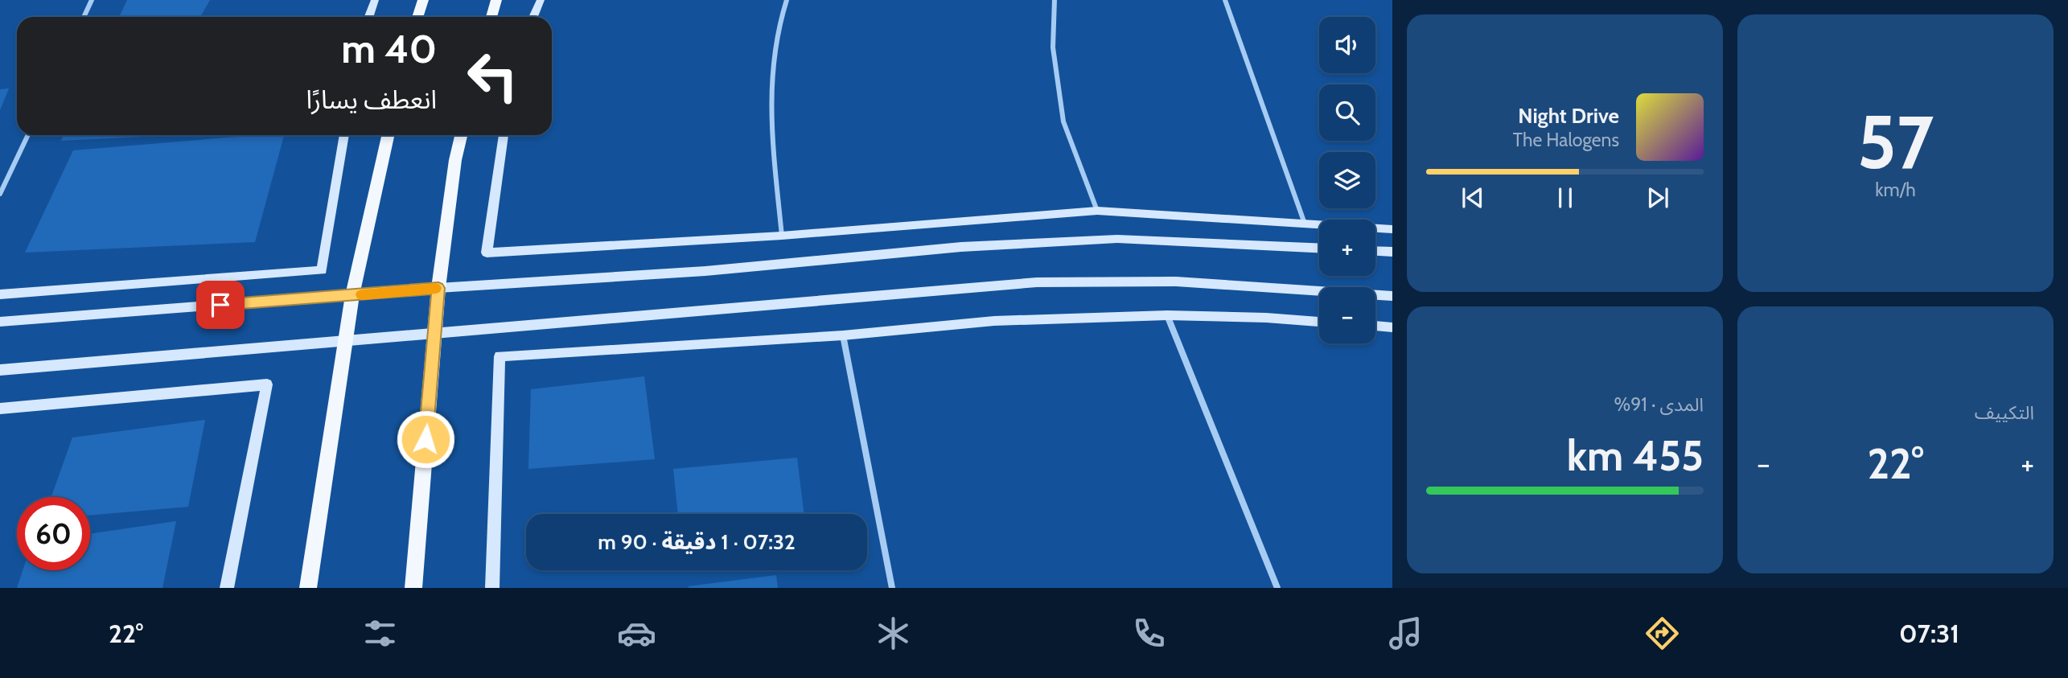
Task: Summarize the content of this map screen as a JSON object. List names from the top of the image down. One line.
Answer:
{"page":{"tile":[["57","km/h"],"التكييف",["المدى · 91%","455 km"]],"map_buttons":["+","−"],"turn":["40 m","انعطف يسارًا"],"song":["Night Drive","The Halogens"],"heat":["−","22°","+"],"limit":"60","trip":"07:32 · 1 دقيقة · 90 m","tabs":["07:31","22°"]}}
